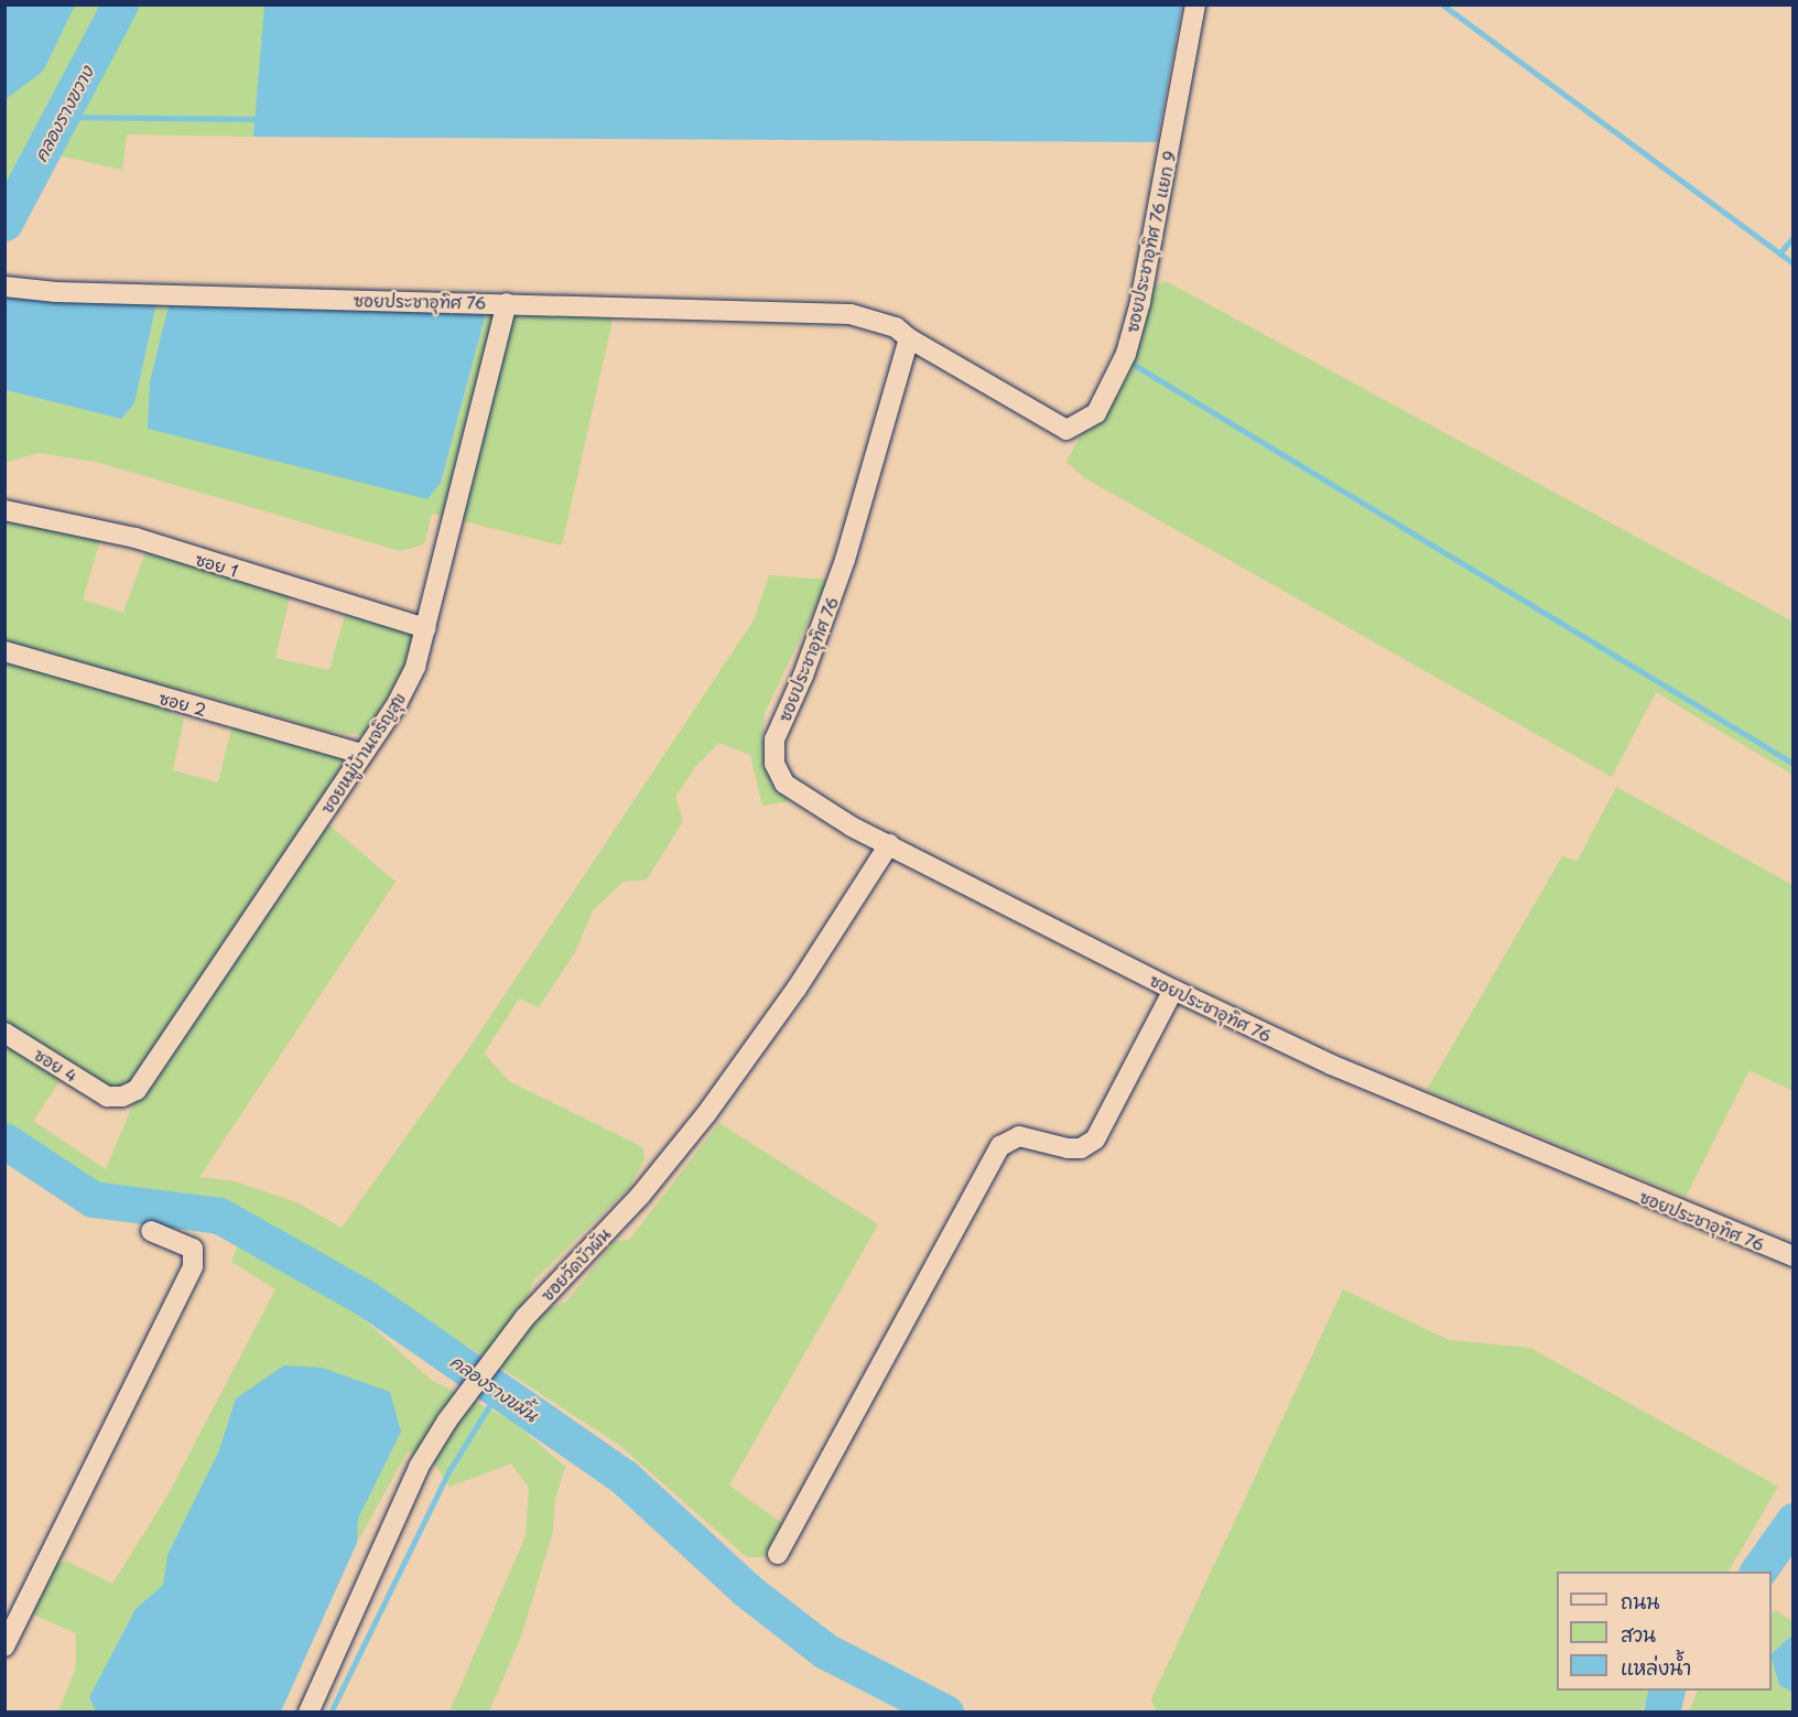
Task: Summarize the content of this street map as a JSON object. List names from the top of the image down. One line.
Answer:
{"streets":{"street":["ซอยประชาอุทิศ 76 แยก 9","ซอยประชาอุทิศ 76","ซอย 1","ซอย 2","ซอยหมู่บ้านเจริญสุข","ซอย 4","ซอยวัดบัวผัน"]},"crossings":[["ซอยประชาอุทิศ 76 แยก 9","ซอยประชาอุทิศ 76"],["ซอยประชาอุทิศ 76","ซอยหมู่บ้านเจริญสุข"],["ซอยประชาอุทิศ 76","ซอยวัดบัวผัน"],["ซอย 1","ซอยหมู่บ้านเจริญสุข"],["ซอย 2","ซอยหมู่บ้านเจริญสุข"],["ซอยหมู่บ้านเจริญสุข","ซอย 4"]],"water":["คลองรางขวาง","คลองรางขมิ้น"],"legend":["ถนน","สวน","แหล่งน้ำ"]}
